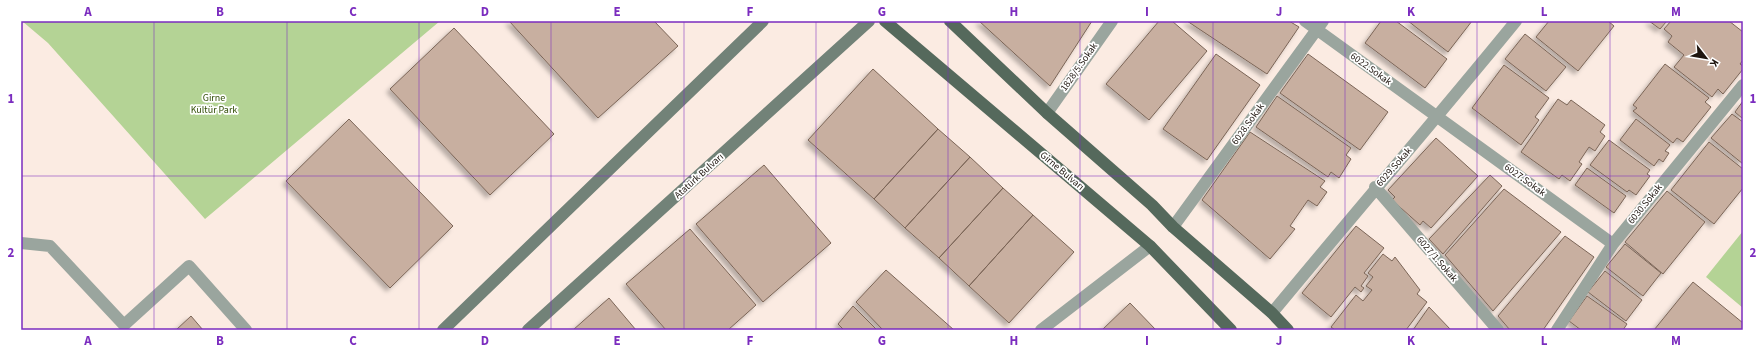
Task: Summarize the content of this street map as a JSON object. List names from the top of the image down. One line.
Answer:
{"streets":{"main road":["Girne Bulvarı","Atatürk Bulvarı"],"street":["1828/5.Sokak","6022.Sokak","6028.Sokak","6029.Sokak","6027.Sokak","6030.Sokak","6027/1.Sokak"]},"crossings":[["6022.Sokak","6028.Sokak"],["6022.Sokak","6029.Sokak"],["6022.Sokak","6027.Sokak"],["6029.Sokak","6027.Sokak"],["6029.Sokak","6027/1.Sokak"],["6027.Sokak","6030.Sokak"]],"parks":["Girne Kültür Park"],"north":"bottom right","grid":{"columns":["A","B","C","D","E","F","G","H","I","J","K","L","M"],"rows":["1","2"]}}
